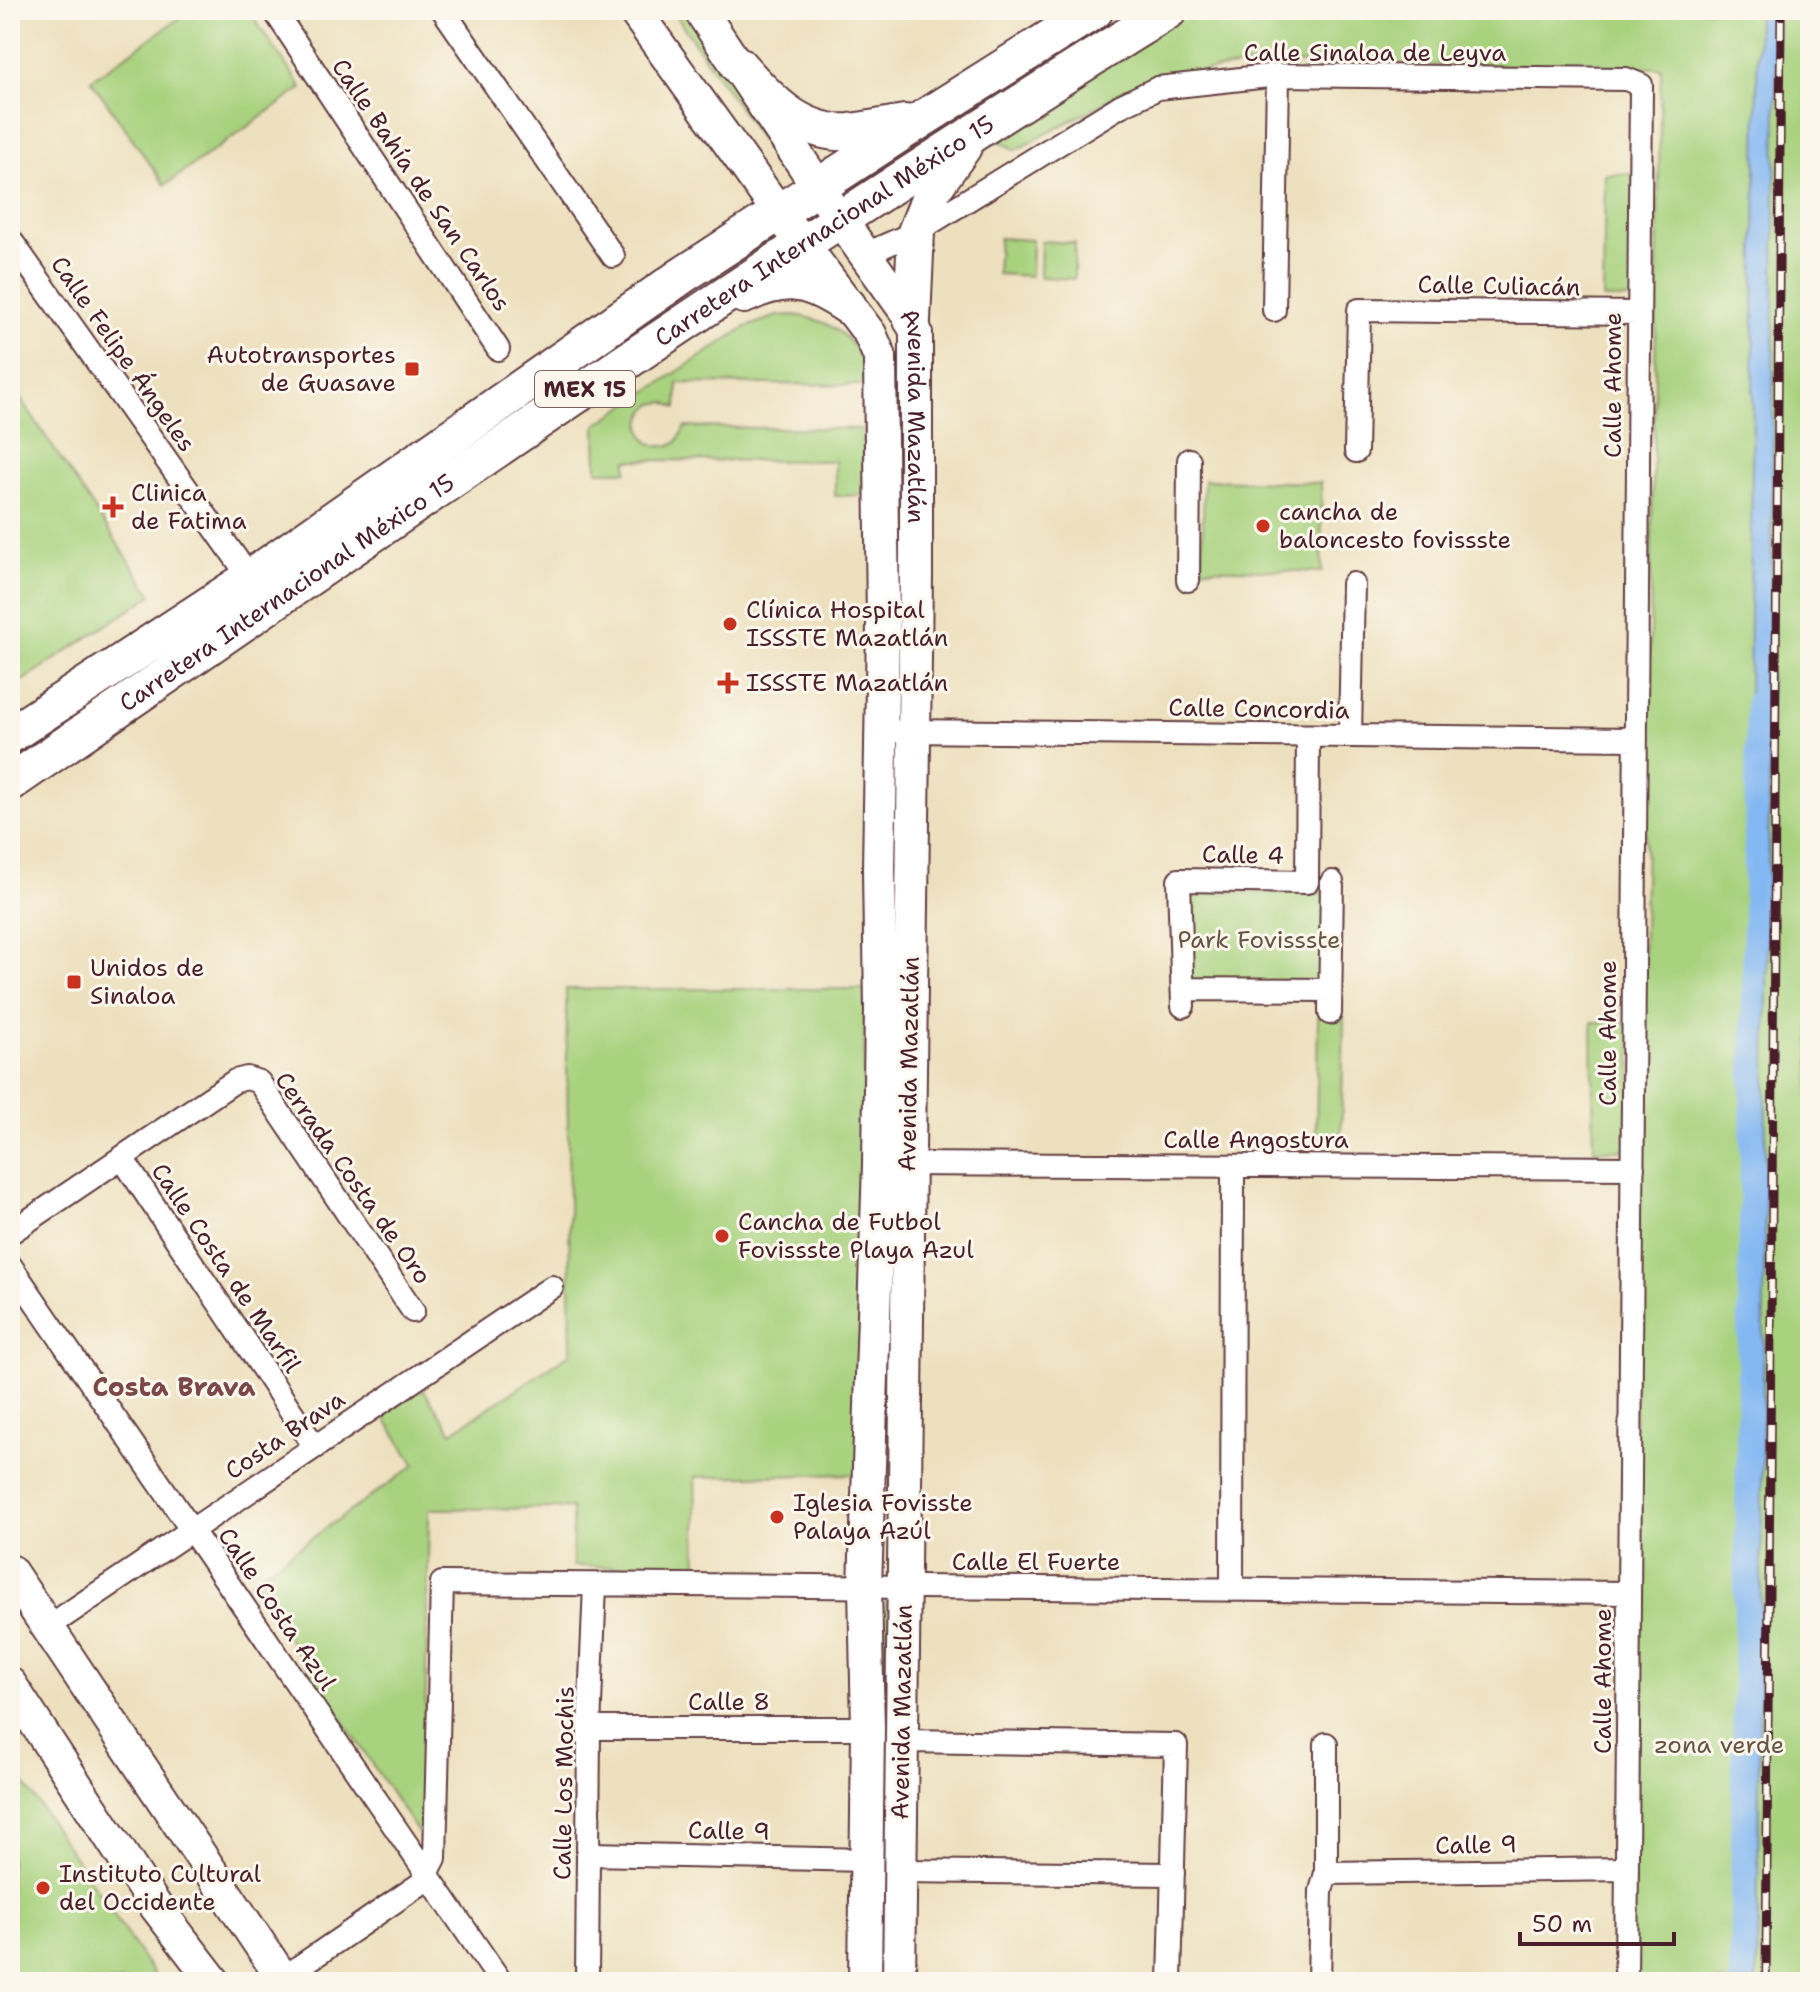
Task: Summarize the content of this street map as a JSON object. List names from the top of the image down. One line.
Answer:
{"streets":{"main road":["Carretera Internacional México 15","MEX 15"],"street":["Calle Sinaloa de Leyva","Calle Bahía de San Carlos","Calle Culiacán","Calle Felipe Ángeles","Calle Ahome","Avenida Mazatlán","Calle Concordia","Calle 4","Calle Angostura","Cerrada Costa de Oro","Calle Costa de Marfil","Costa Brava","Calle El Fuerte","Calle Costa Azul","Calle 8","Calle Los Mochis","Calle 9"]},"crossings":[["Calle Sinaloa de Leyva","Calle Ahome"],["Calle Sinaloa de Leyva","Avenida Mazatlán"],["Carretera Internacional México 15","Calle Felipe Ángeles"],["Carretera Internacional México 15","Avenida Mazatlán"],["Calle Culiacán","Calle Ahome"],["Calle Ahome","Calle Concordia"],["Calle Ahome","Calle Angostura"],["Calle Ahome","Calle El Fuerte"],["Calle Ahome","Calle 9"],["Avenida Mazatlán","Calle Concordia"],["Avenida Mazatlán","Calle Angostura"],["Avenida Mazatlán","Calle El Fuerte"],["Avenida Mazatlán","Calle 8"],["Avenida Mazatlán","Calle 9"],["Calle Concordia","Calle 4"],["Cerrada Costa de Oro","Calle Costa de Marfil"],["Calle Costa de Marfil","Costa Brava"],["Costa Brava","Calle Costa Azul"],["Calle El Fuerte","Calle Costa Azul"],["Calle El Fuerte","Calle Los Mochis"],["Calle 8","Calle Los Mochis"],["Calle Los Mochis","Calle 9"]],"districts":["Costa Brava"],"parks":["Park Fovissste","zona verde"],"places":{"transit":["Autotransportes de Guasave","Unidos de Sinaloa"],"health":["Clinica de Fatima","ISSSTE Mazatlán"],"other":["cancha de baloncesto fovissste","Clínica Hospital ISSSTE Mazatlán","Cancha de Futbol Fovissste Playa Azul","Iglesia Fovisste Palaya Azúl","Instituto Cultural del Occidente"]},"scale_bar":"50 m"}
